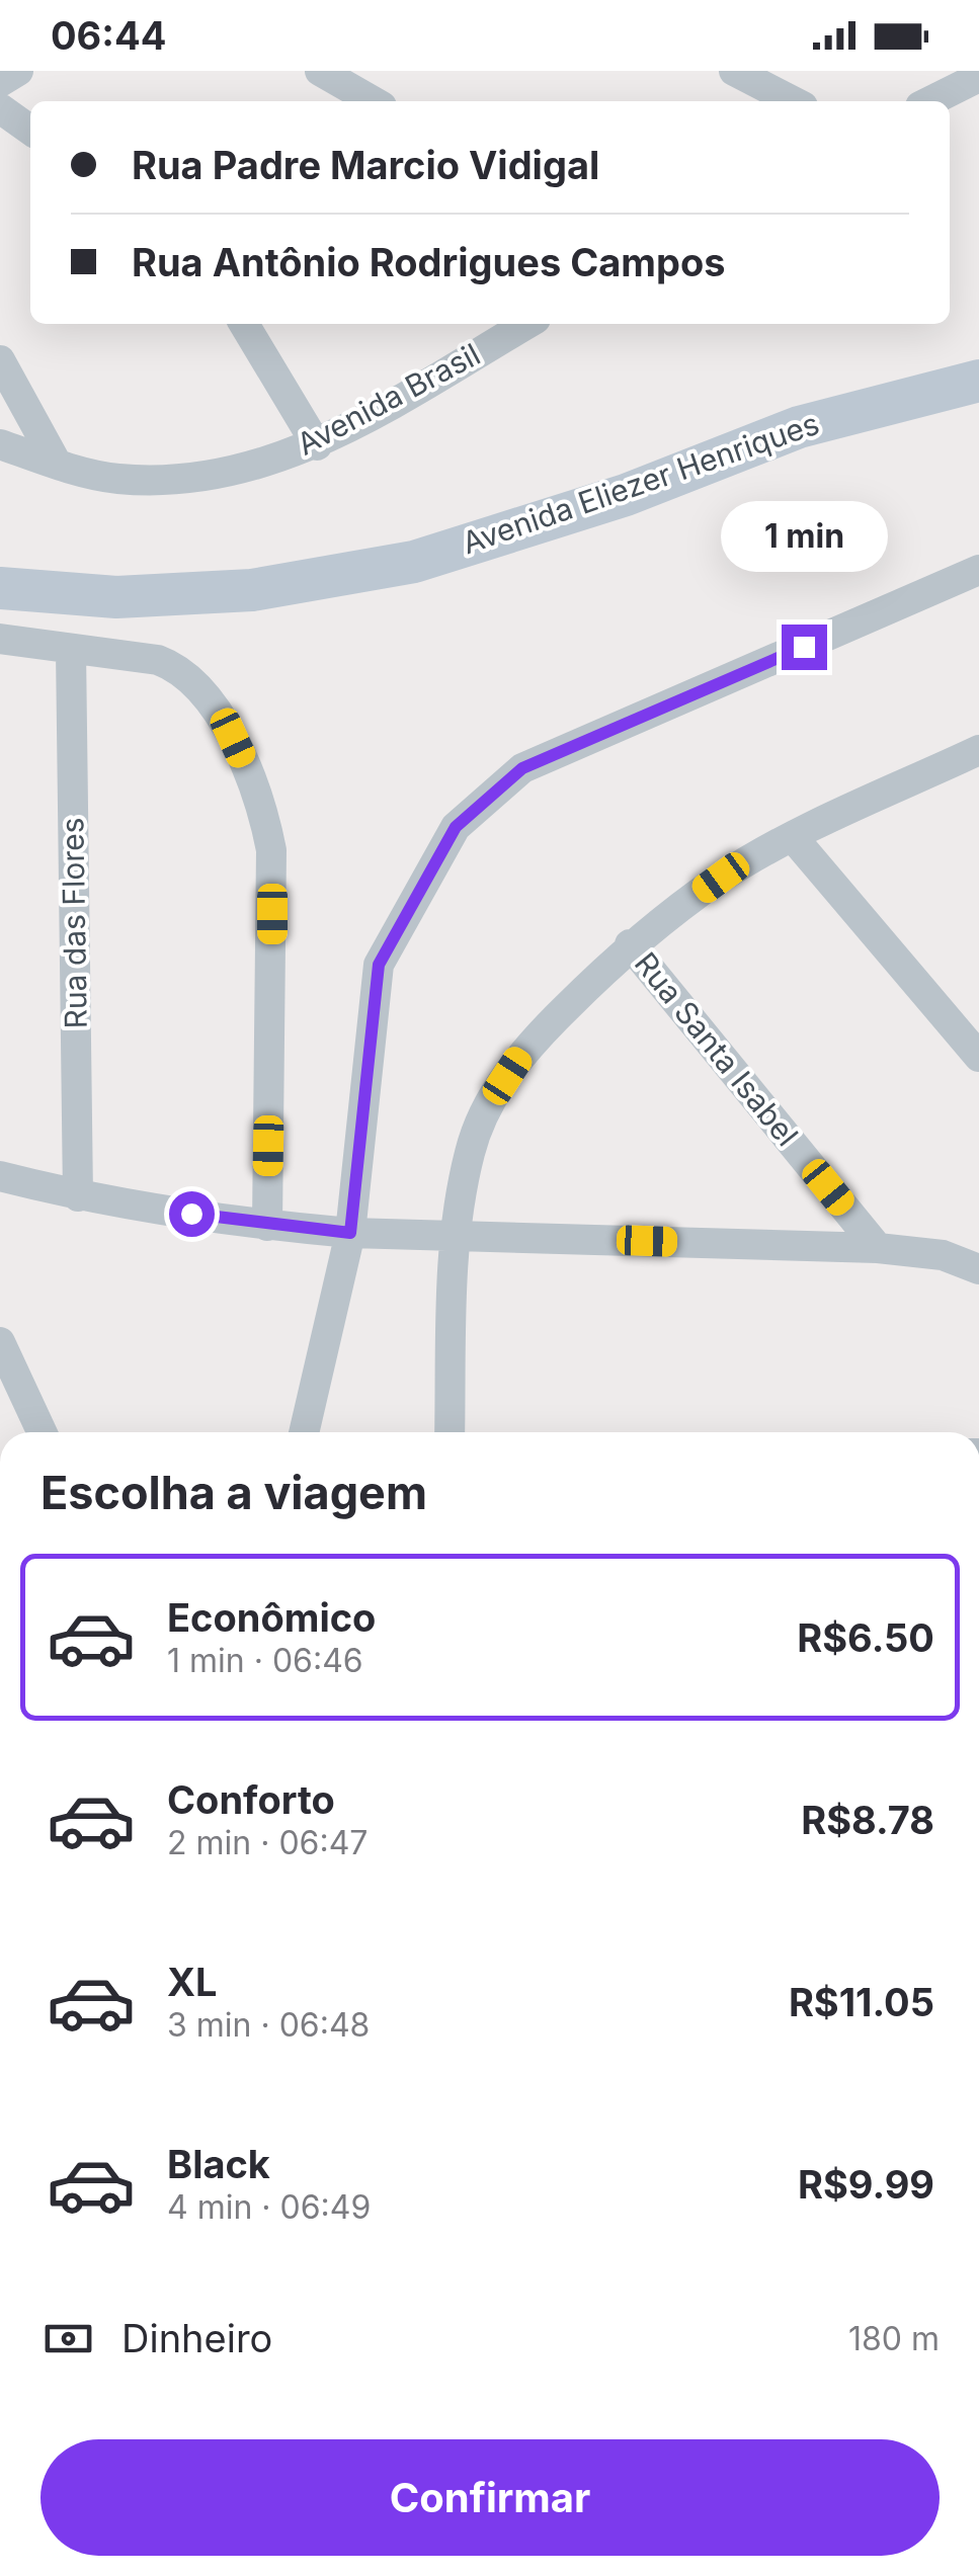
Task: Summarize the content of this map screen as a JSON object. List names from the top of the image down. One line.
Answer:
{"streets":{"street":["Avenida Brasil","Avenida Eliezer Henriques","Rua das Flores","Rua Santa Isabel"]},"page":{"status":"06:44","banner":["Rua Padre Marcio Vidigal","Rua Antônio Rodrigues Campos"],"bubble":"1 min","heading":"Escolha a viagem","list":[{"name":"Econômico","note":"1 min · 06:46","value":"R$6.50"},{"name":"Conforto","note":"2 min · 06:47","value":"R$8.78"},{"name":"XL","note":"3 min · 06:48","value":"R$11.05"},{"name":"Black","note":"4 min · 06:49","value":"R$9.99"}],"pay":["Dinheiro","180 m"],"buttons":"Confirmar"}}
